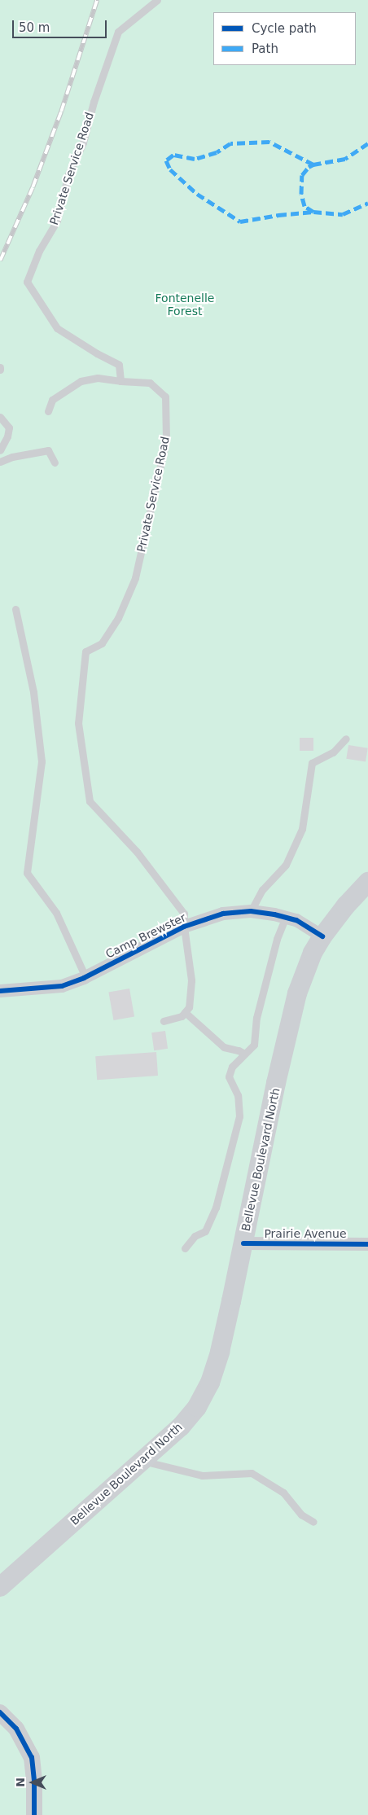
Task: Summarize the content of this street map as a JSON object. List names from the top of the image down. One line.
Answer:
{"streets":{"main road":["Bellevue Boulevard North"],"street":["Camp Brewster","Prairie Avenue"],"lane":["Private Service Road"]},"crossings":[["Private Service Road","Camp Brewster"],["Camp Brewster","Bellevue Boulevard North"],["Bellevue Boulevard North","Prairie Avenue"]],"parks":["Fontenelle Forest"],"legend":["Cycle path","Path"],"scale_bar":"50 m","north":"left"}
